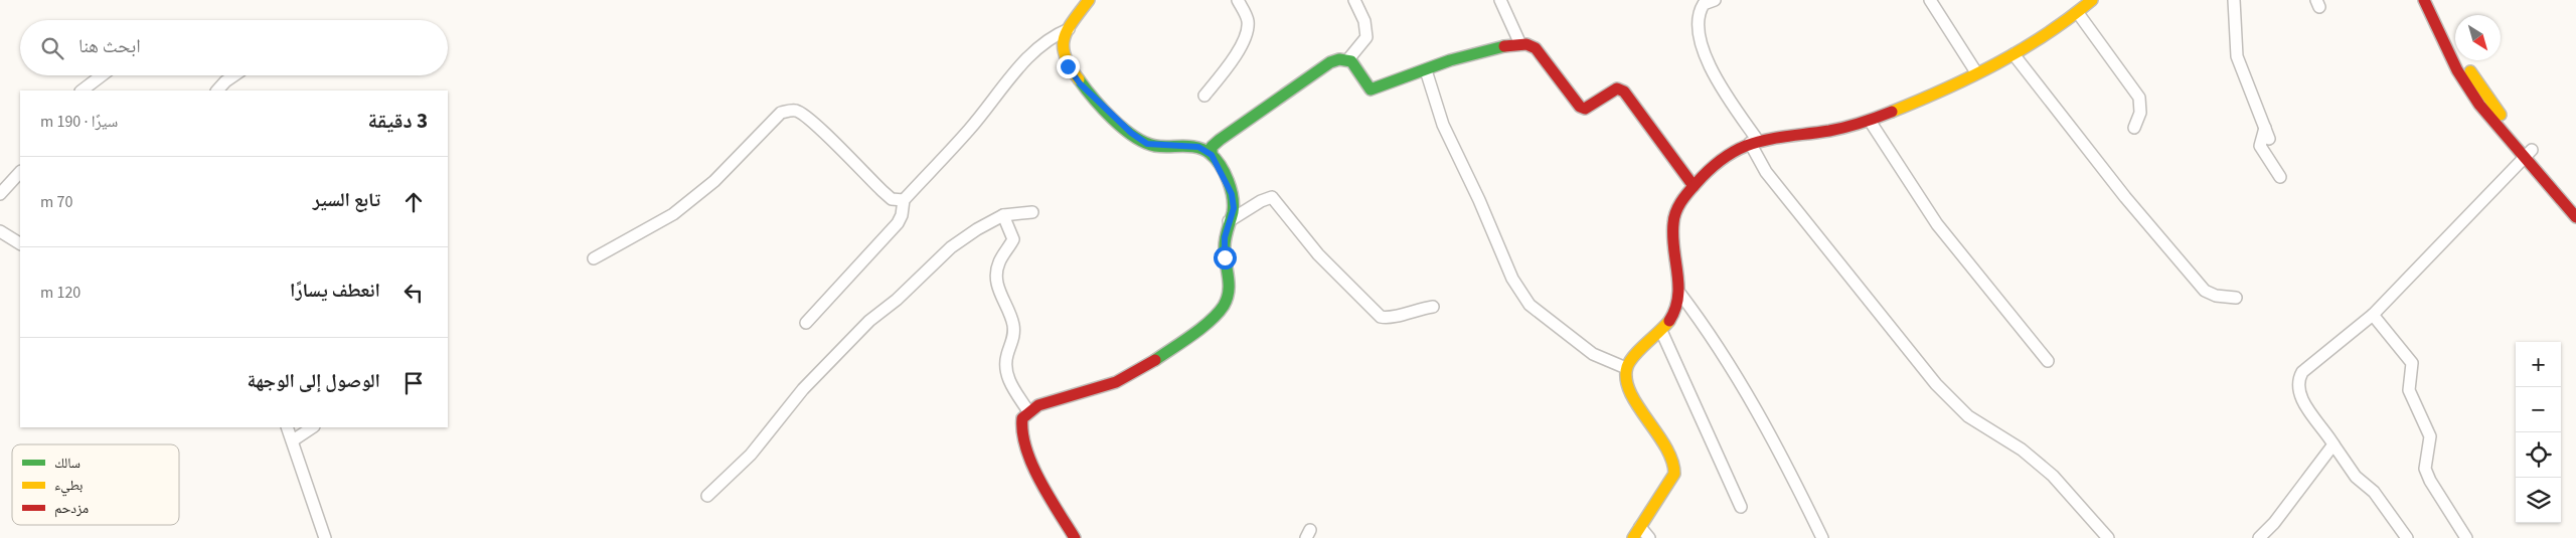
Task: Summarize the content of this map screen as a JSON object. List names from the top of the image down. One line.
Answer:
{"legend":["سالك","بطيء","مزدحم"],"north":"bottom right","page":{"search":"ابحث هنا","heading":["3 دقيقة","سيرًا · 190 m"],"list":[["تابع السير","70 m"],["انعطف يسارًا","120 m"],"الوصول إلى الوجهة"],"map_buttons":["+","−"]}}
